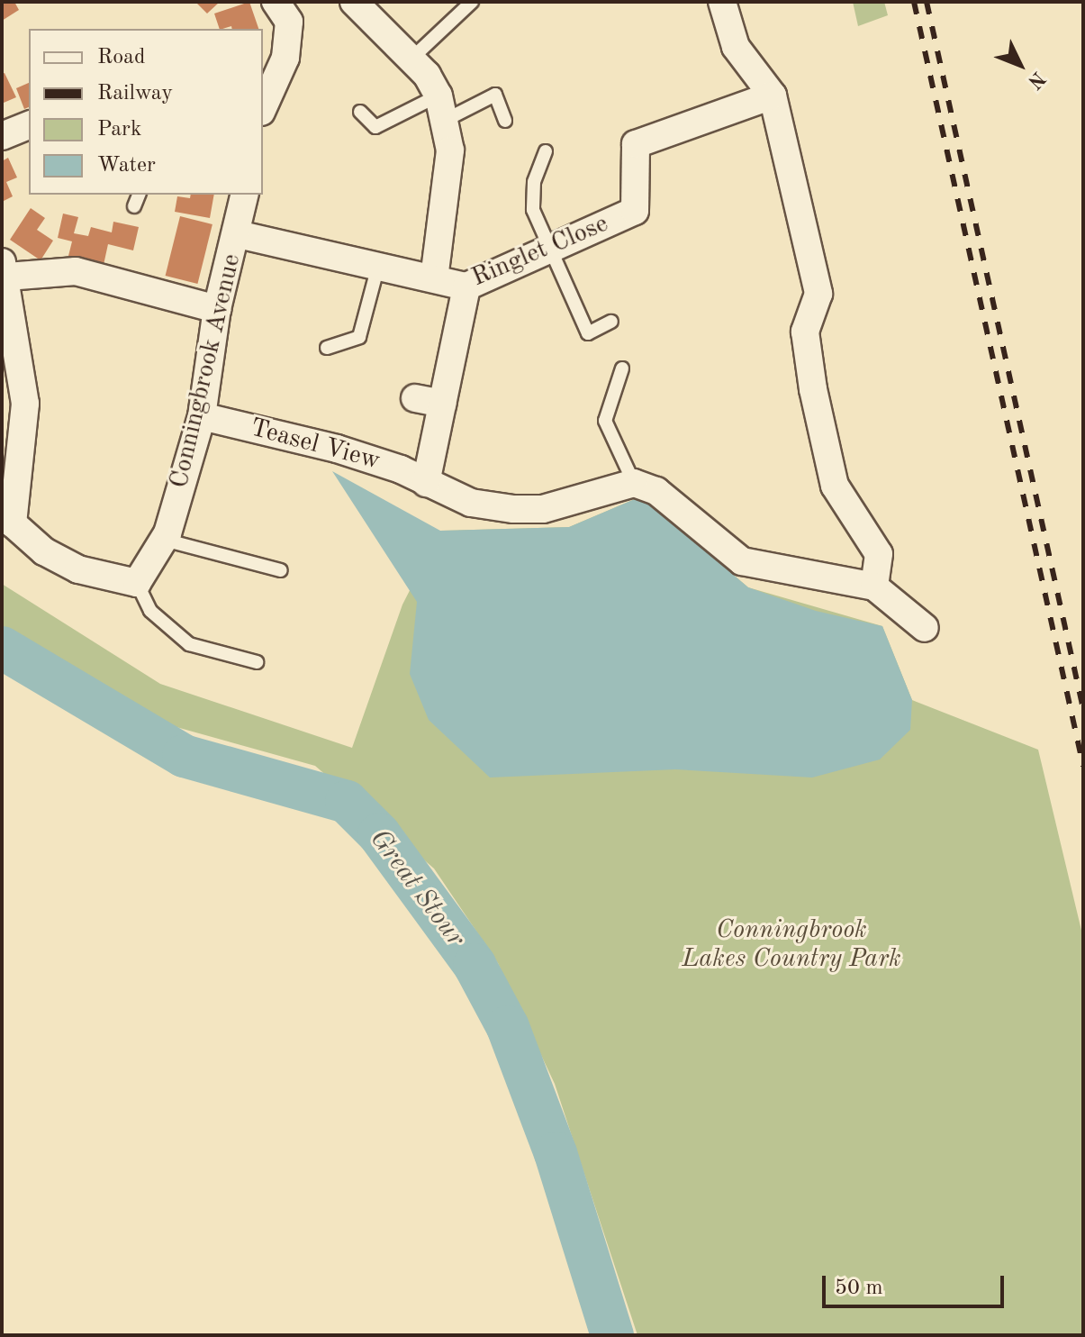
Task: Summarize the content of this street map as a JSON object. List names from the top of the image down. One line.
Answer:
{"streets":{"street":["Ringlet Close","Conningbrook Avenue","Teasel View"]},"crossings":[["Ringlet Close","Conningbrook Avenue"],["Conningbrook Avenue","Teasel View"]],"water":["Great Stour"],"parks":["Conningbrook Lakes Country Park"],"legend":["Road","Railway","Park","Water"],"scale_bar":"50 m","north":"bottom right"}
